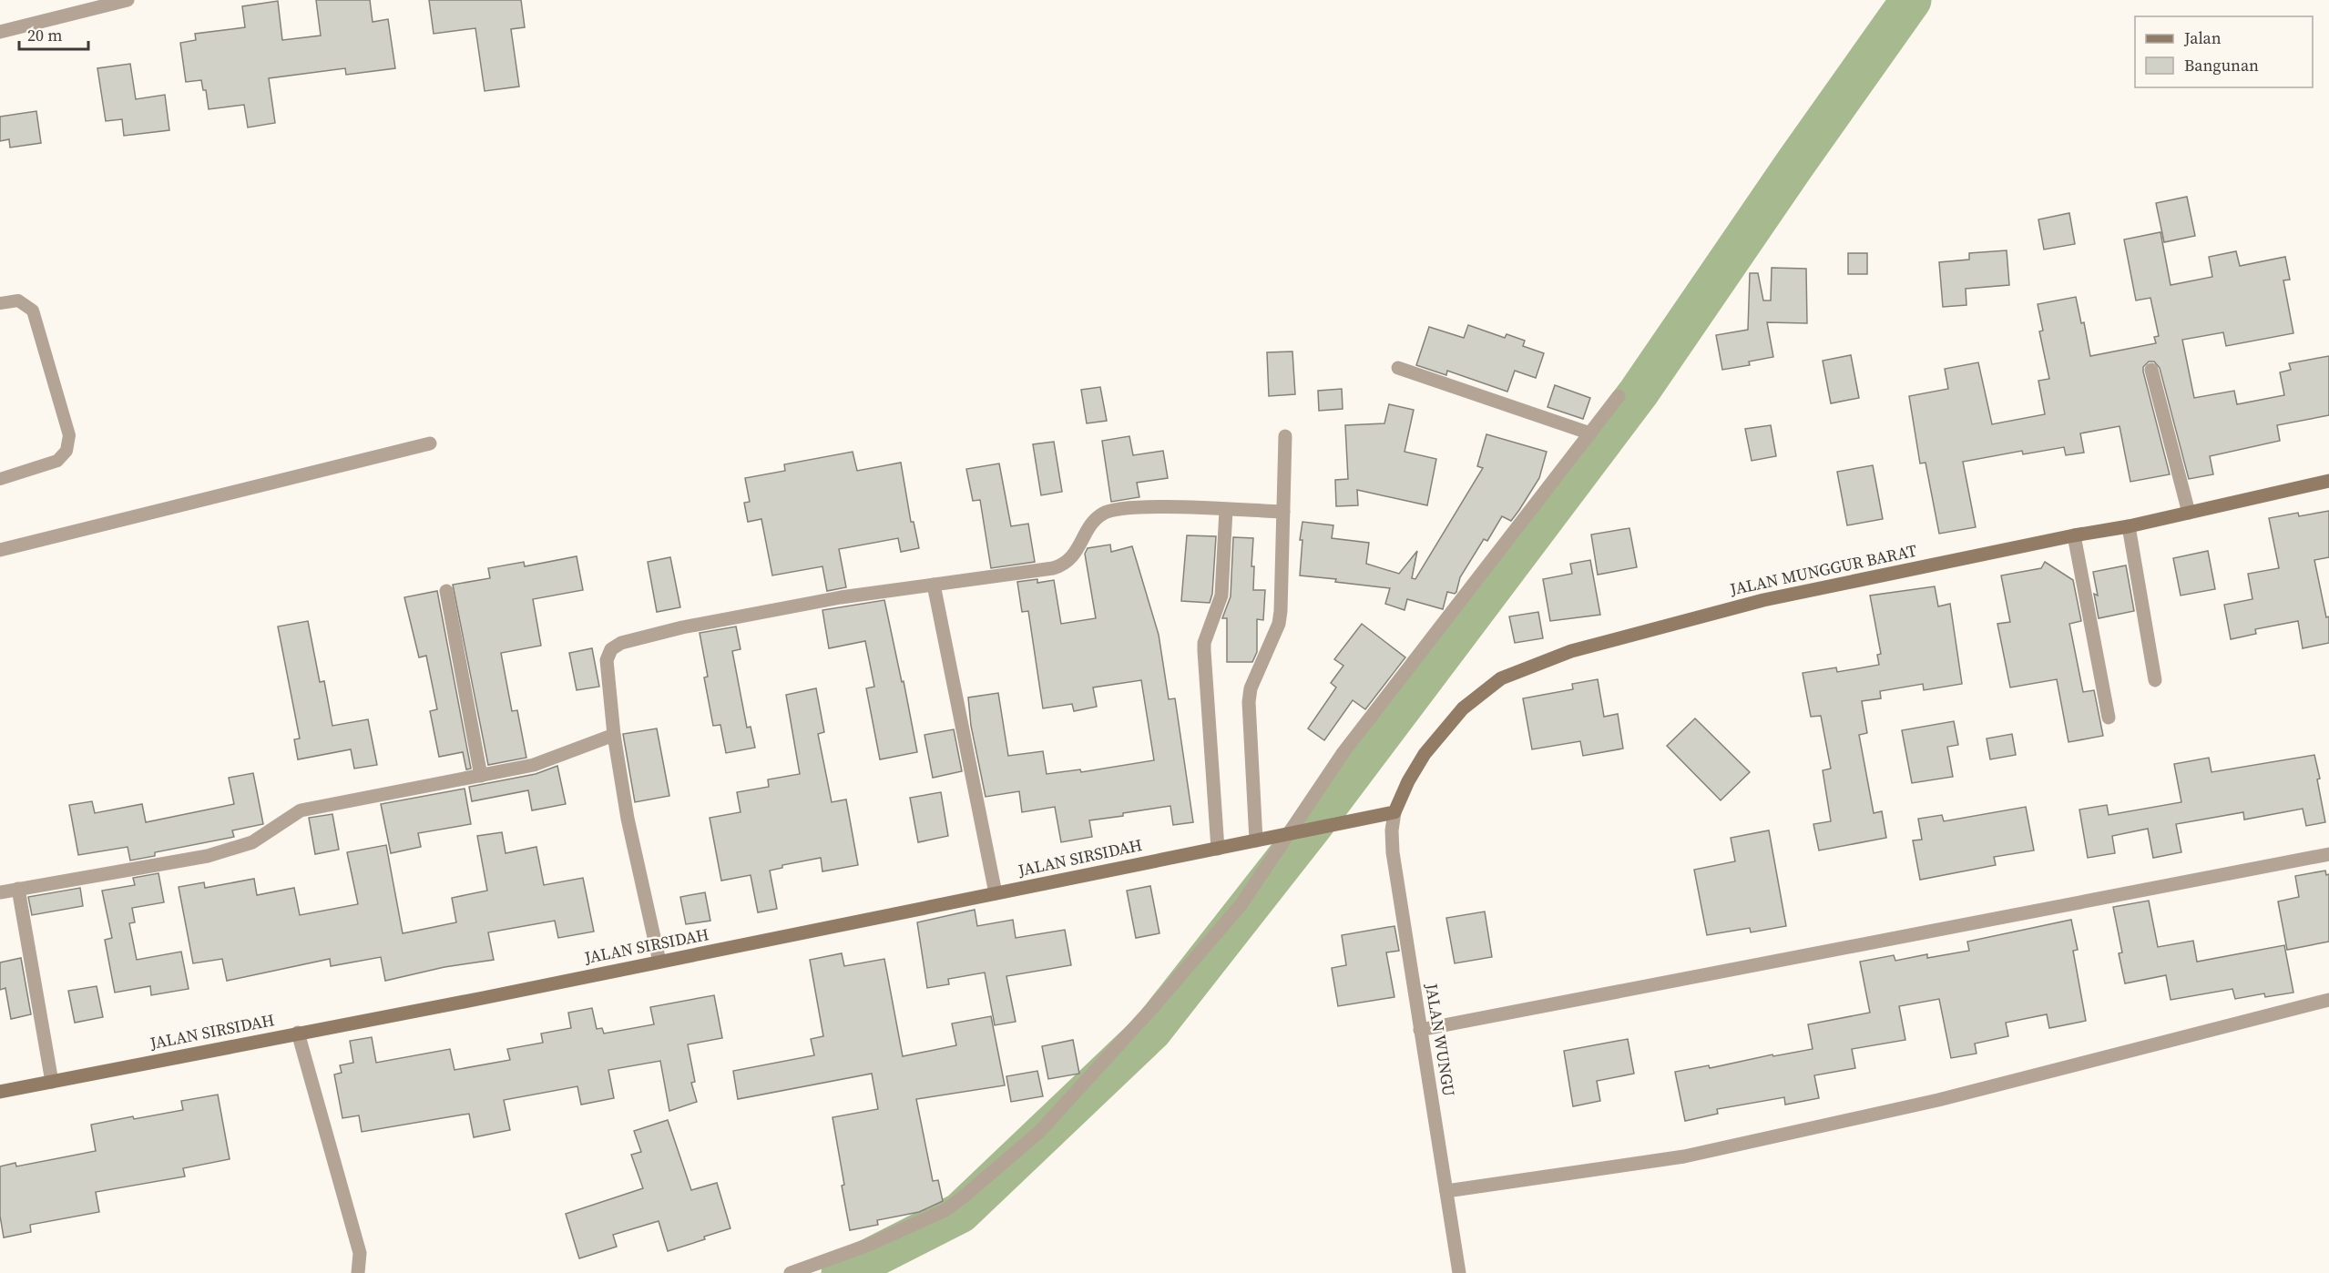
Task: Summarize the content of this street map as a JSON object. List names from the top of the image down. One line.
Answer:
{"streets":{"street":["JALAN MUNGGUR BARAT","JALAN SIRSIDAH","JALAN WUNGU"]},"crossings":[["JALAN MUNGGUR BARAT","JALAN SIRSIDAH"],["JALAN MUNGGUR BARAT","JALAN WUNGU"],["JALAN SIRSIDAH","JALAN WUNGU"]],"legend":["Jalan","Bangunan"],"scale_bar":"20 m"}
